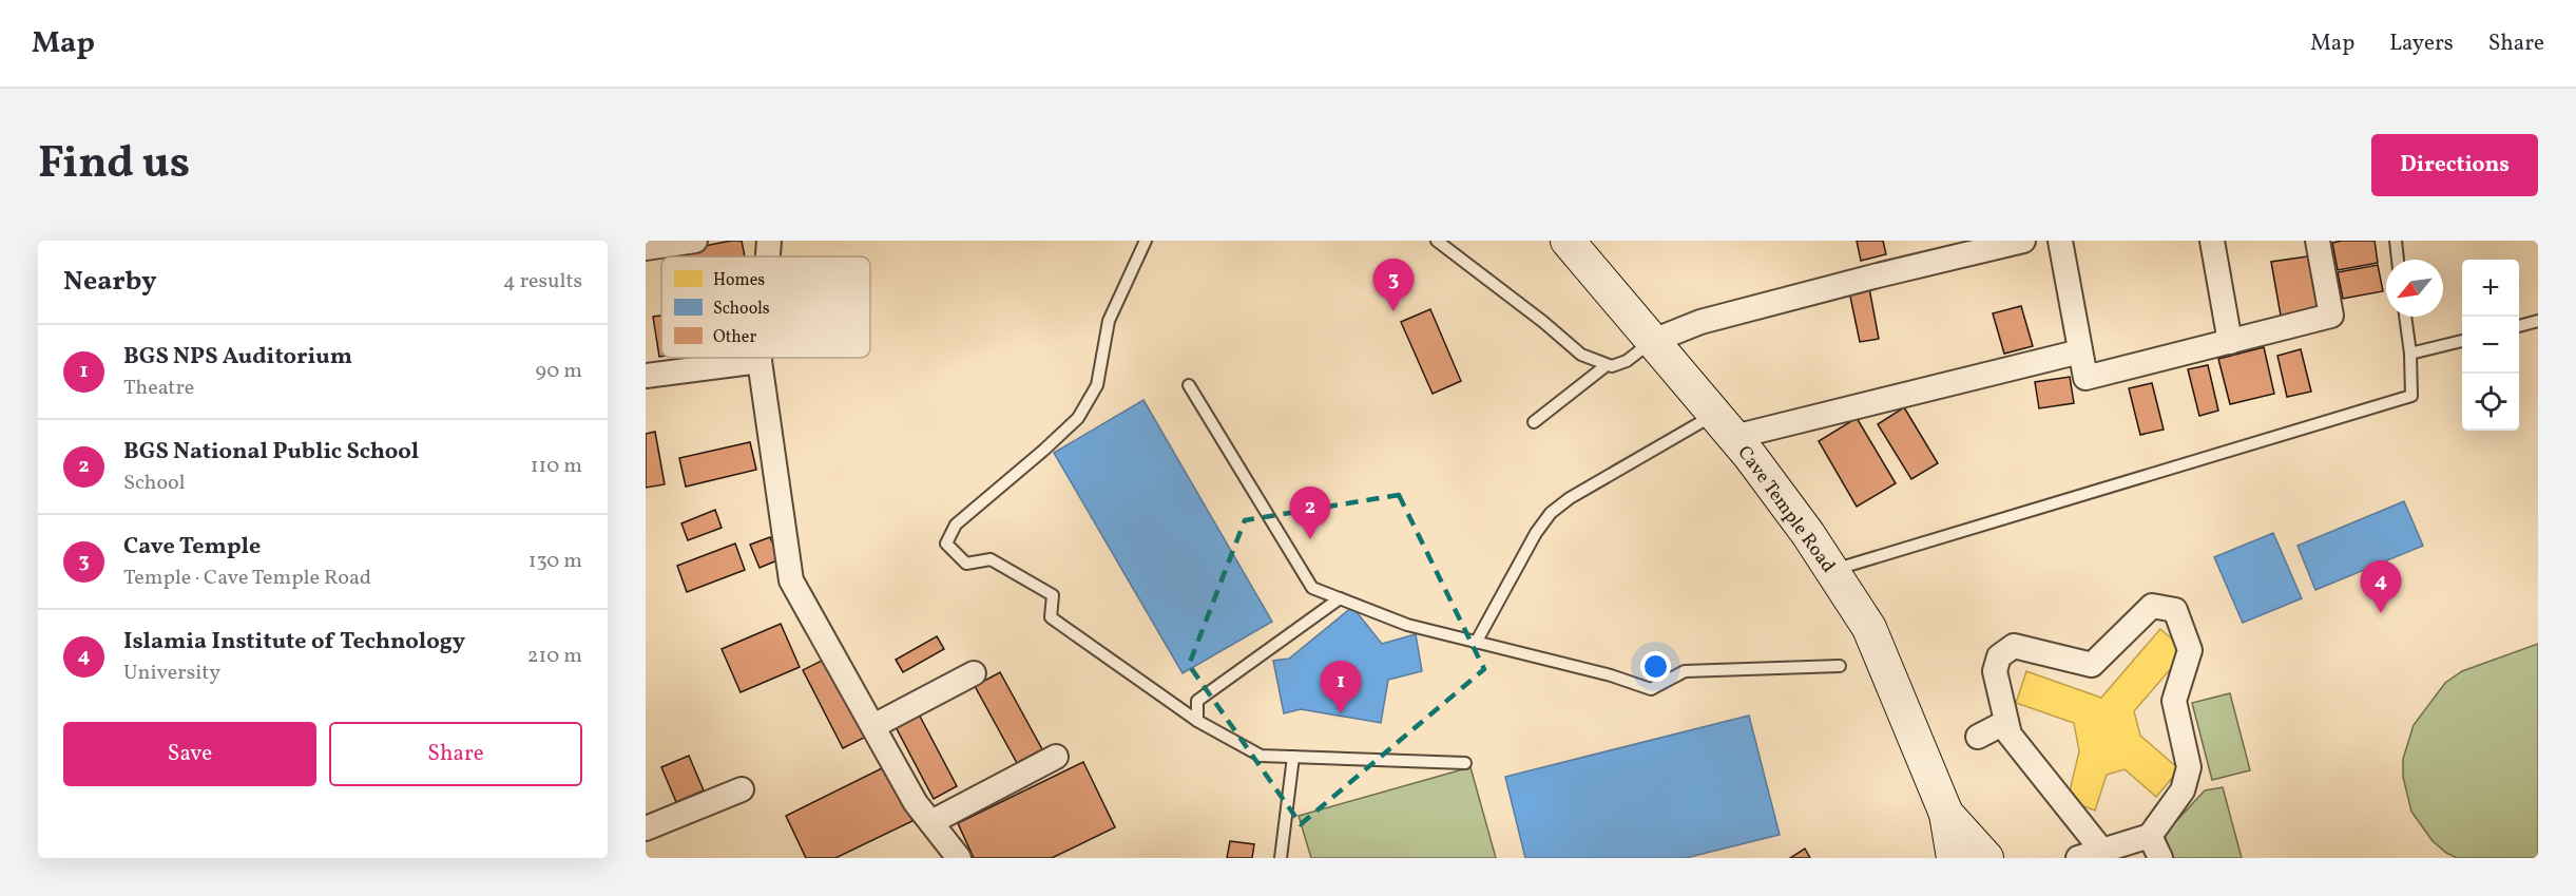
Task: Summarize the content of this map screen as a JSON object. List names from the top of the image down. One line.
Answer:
{"streets":{"main road":["Cave Temple Road"]},"legend":["Homes","Schools","Other"],"north":"bottom left","page":{"header":"Map","nav":["Map","Layers","Share"],"title":"Find us","buttons":["Directions",["Save","Share"]],"heading":["Nearby","4 results"],"pins":["3","2","4","1"],"map_buttons":["+","−"],"list":[{"mark":"1","name":"BGS NPS Auditorium","note":"Theatre","value":"90 m"},{"mark":"2","name":"BGS National Public School","note":"School","value":"110 m"},{"mark":"3","name":"Cave Temple","note":"Temple · Cave Temple Road","value":"130 m"},{"mark":"4","name":"Islamia Institute of Technology","note":"University","value":"210 m"}]}}
